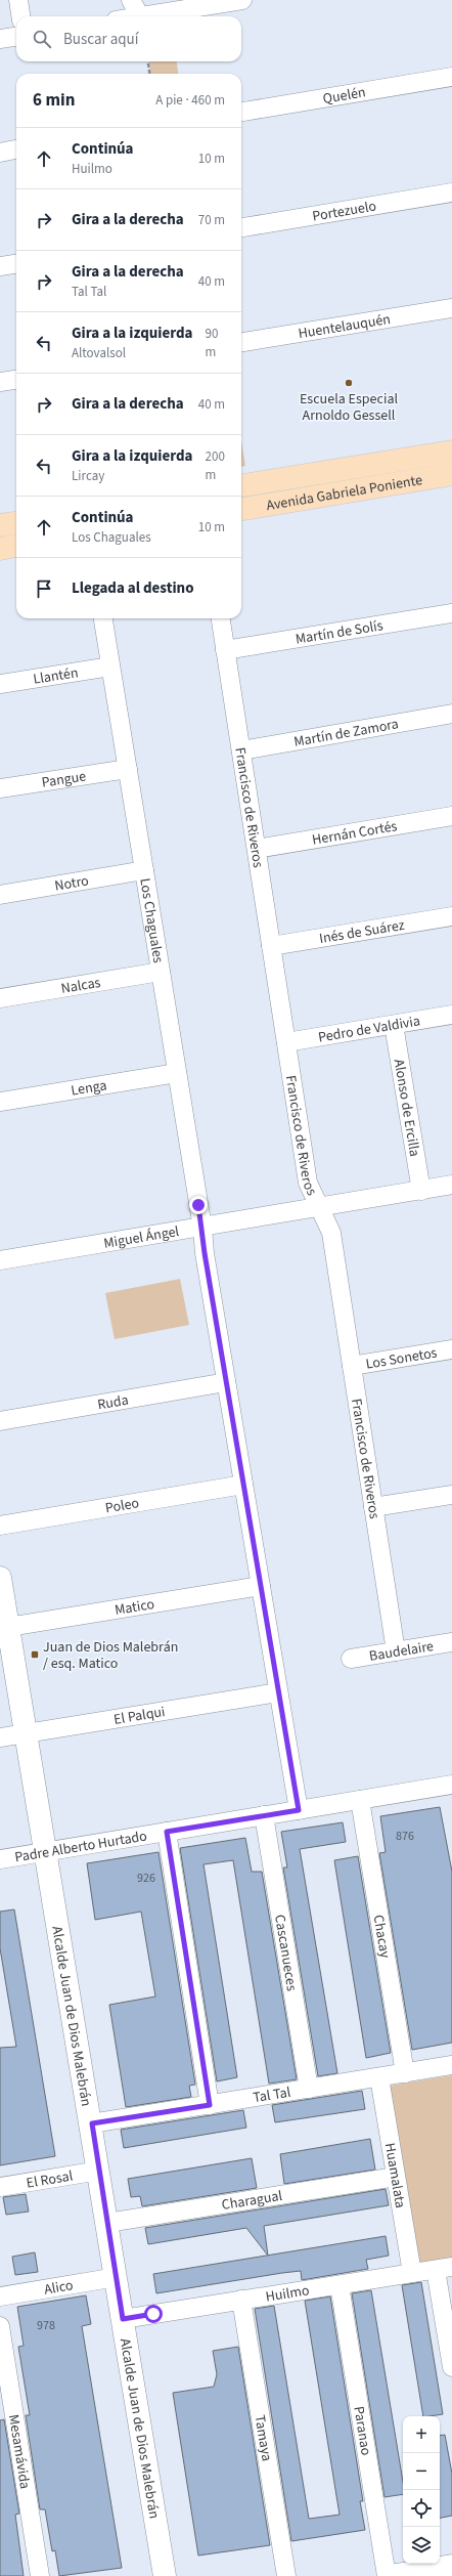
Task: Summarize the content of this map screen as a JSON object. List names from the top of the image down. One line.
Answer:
{"streets":{"main road":["Avenida Gabriela Poniente"],"street":["Quelén","Portezuelo","Huentelauquén","Martín de Solís","Llantén","Martín de Zamora","Pangue","Francisco de Riveros","Hernán Cortés","Notro","Los Chaguales","Inés de Suárez","Nalcas","Pedro de Valdivia","Lenga","Alonso de Ercilla","Miguel Ángel","Los Sonetos","Ruda","Poleo","Matico","Baudelaire","El Palqui","Padre Alberto Hurtado","Chacay","Cascanueces","Alcalde Juan de Dios Malebrán","Tal Tal","Huamalata","El Rosal","Charagual","Alico","Huilmo","Paranao","Tamaya","Mesamávida"]},"crossings":[["Martín de Solís","Francisco de Riveros"],["Llantén","Los Chaguales"],["Martín de Zamora","Francisco de Riveros"],["Pangue","Los Chaguales"],["Francisco de Riveros","Hernán Cortés"],["Francisco de Riveros","Inés de Suárez"],["Francisco de Riveros","Pedro de Valdivia"],["Francisco de Riveros","Miguel Ángel"],["Francisco de Riveros","Los Sonetos"],["Francisco de Riveros","Baudelaire"],["Notro","Los Chaguales"],["Los Chaguales","Nalcas"],["Los Chaguales","Lenga"],["Los Chaguales","Miguel Ángel"],["Los Chaguales","Ruda"],["Los Chaguales","Poleo"],["Los Chaguales","Matico"],["Los Chaguales","El Palqui"],["Los Chaguales","Padre Alberto Hurtado"],["Pedro de Valdivia","Alonso de Ercilla"],["Alonso de Ercilla","Miguel Ángel"],["Matico","Alcalde Juan de Dios Malebrán"],["El Palqui","Alcalde Juan de Dios Malebrán"],["Padre Alberto Hurtado","Chacay"],["Padre Alberto Hurtado","Cascanueces"],["Padre Alberto Hurtado","Alcalde Juan de Dios Malebrán"],["Chacay","Tal Tal"],["Cascanueces","Tal Tal"],["Alcalde Juan de Dios Malebrán","Tal Tal"],["Alcalde Juan de Dios Malebrán","El Rosal"],["Alcalde Juan de Dios Malebrán","Charagual"],["Alcalde Juan de Dios Malebrán","Alico"],["Alcalde Juan de Dios Malebrán","Huilmo"],["Tal Tal","Huamalata"],["Huamalata","Charagual"],["Huamalata","Huilmo"],["Huilmo","Paranao"],["Huilmo","Tamaya"]],"places":{"other":["Escuela Especial Arnoldo Gessell"],"transit":["Juan de Dios Malebrán / esq. Matico"]},"house_numbers":["876","926","978"],"page":{"search":"Buscar aquí","heading":["6 min","A pie · 460 m"],"list":[["Continúa","Huilmo","10 m"],["Gira a la derecha","70 m"],["Gira a la derecha","Tal Tal","40 m"],["Gira a la izquierda","Altovalsol","90 m"],["Gira a la derecha","40 m"],["Gira a la izquierda","Lircay","200 m"],["Continúa","Los Chaguales","10 m"],"Llegada al destino"],"map_buttons":["+","−"]}}
